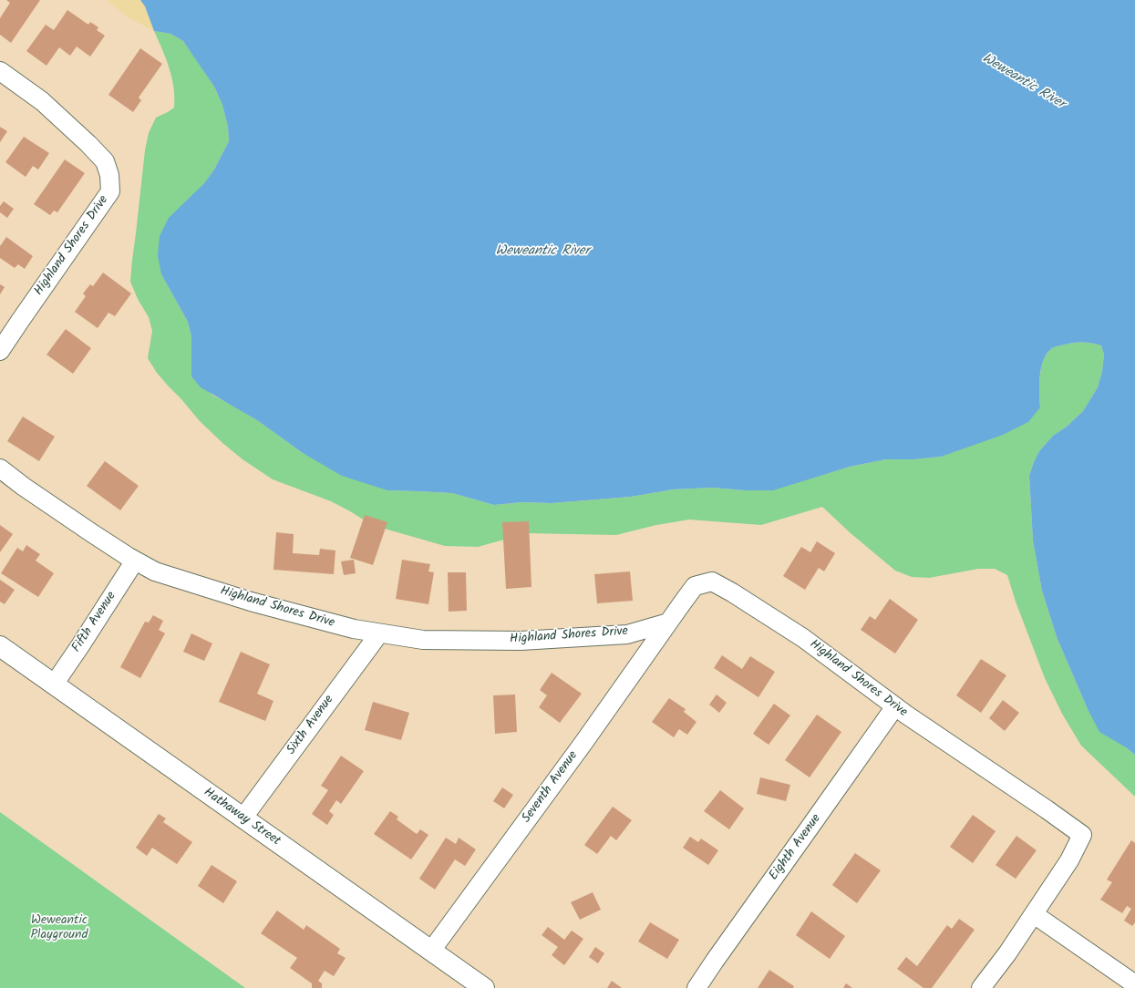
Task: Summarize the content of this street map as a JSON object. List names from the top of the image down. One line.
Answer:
{"streets":{"street":["Highland Shores Drive","Fifth Avenue","Sixth Avenue","Seventh Avenue","Hathaway Street","Eighth Avenue"]},"crossings":[["Highland Shores Drive","Fifth Avenue"],["Highland Shores Drive","Sixth Avenue"],["Highland Shores Drive","Seventh Avenue"],["Highland Shores Drive","Eighth Avenue"],["Fifth Avenue","Hathaway Street"],["Sixth Avenue","Hathaway Street"],["Seventh Avenue","Hathaway Street"]],"water":["Weweantic River"],"parks":["Weweantic Playground"]}
